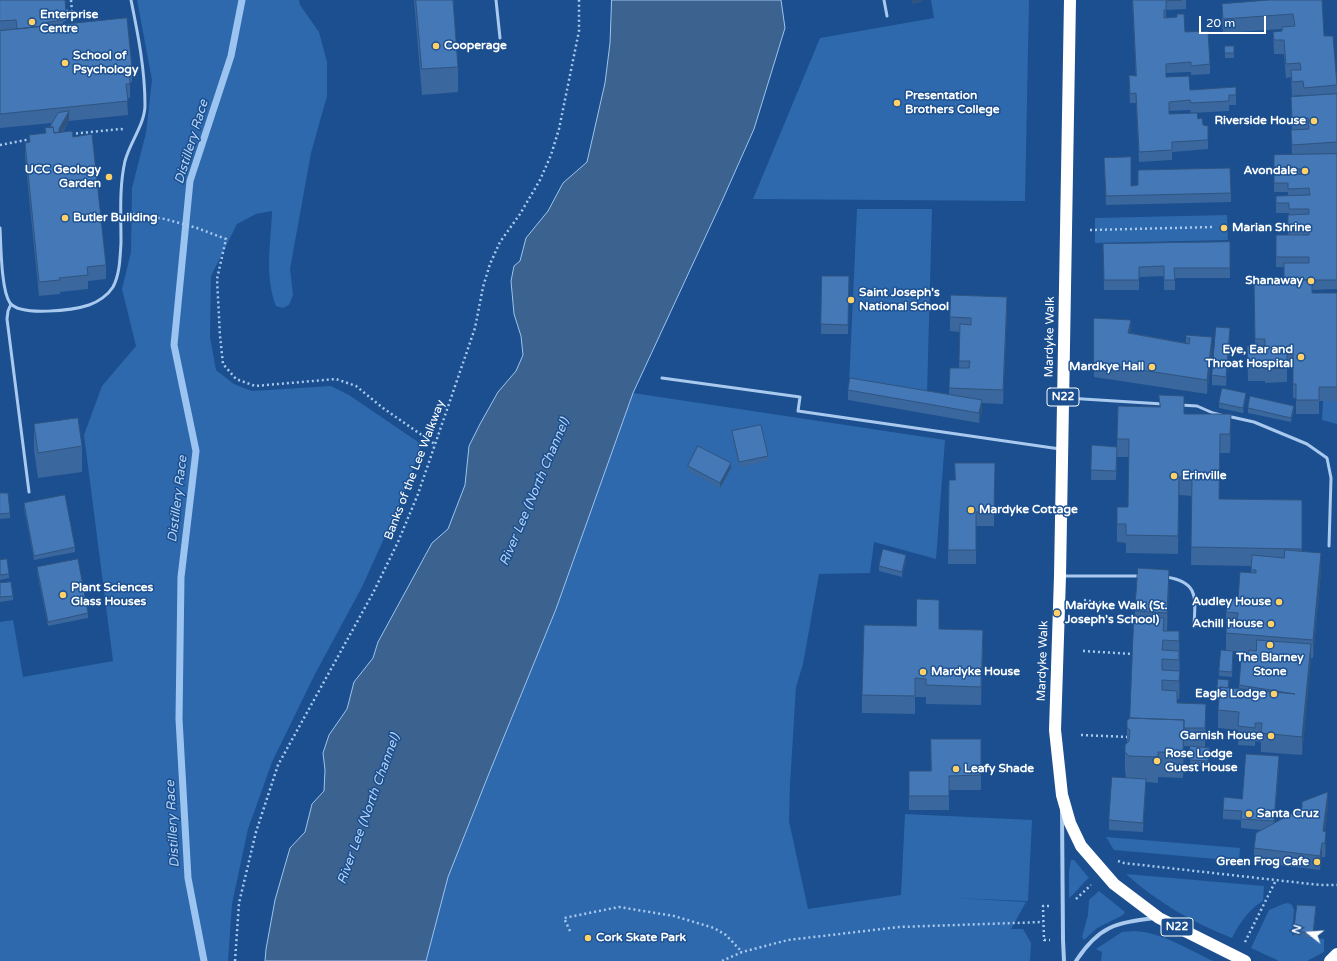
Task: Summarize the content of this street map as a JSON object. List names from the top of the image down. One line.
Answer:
{"streets":{"highway":["Mardyke Walk","N22"],"path":["Banks of the Lee Walkway"]},"water":["Distillery Race","River Lee (North Channel)"],"places":["Enterprise Centre","Cooperage","School of Psychology","Presentation Brothers College","Riverside House","Avondale","UCC Geology Garden","Butler Building","Marian Shrine","Shanaway","Saint Joseph's National School","Eye, Ear and Throat Hospital","Mardkye Hall","Erinville","Mardyke Cottage","Plant Sciences Glass Houses","Audley House","Mardyke Walk (St. Joseph's School)","Achill House","The Blarney Stone","Mardyke House","Eagle Lodge","Garnish House","Rose Lodge Guest House","Leafy Shade","Santa Cruz","Green Frog Cafe","Cork Skate Park"],"scale_bar":"20 m","north":"left"}
